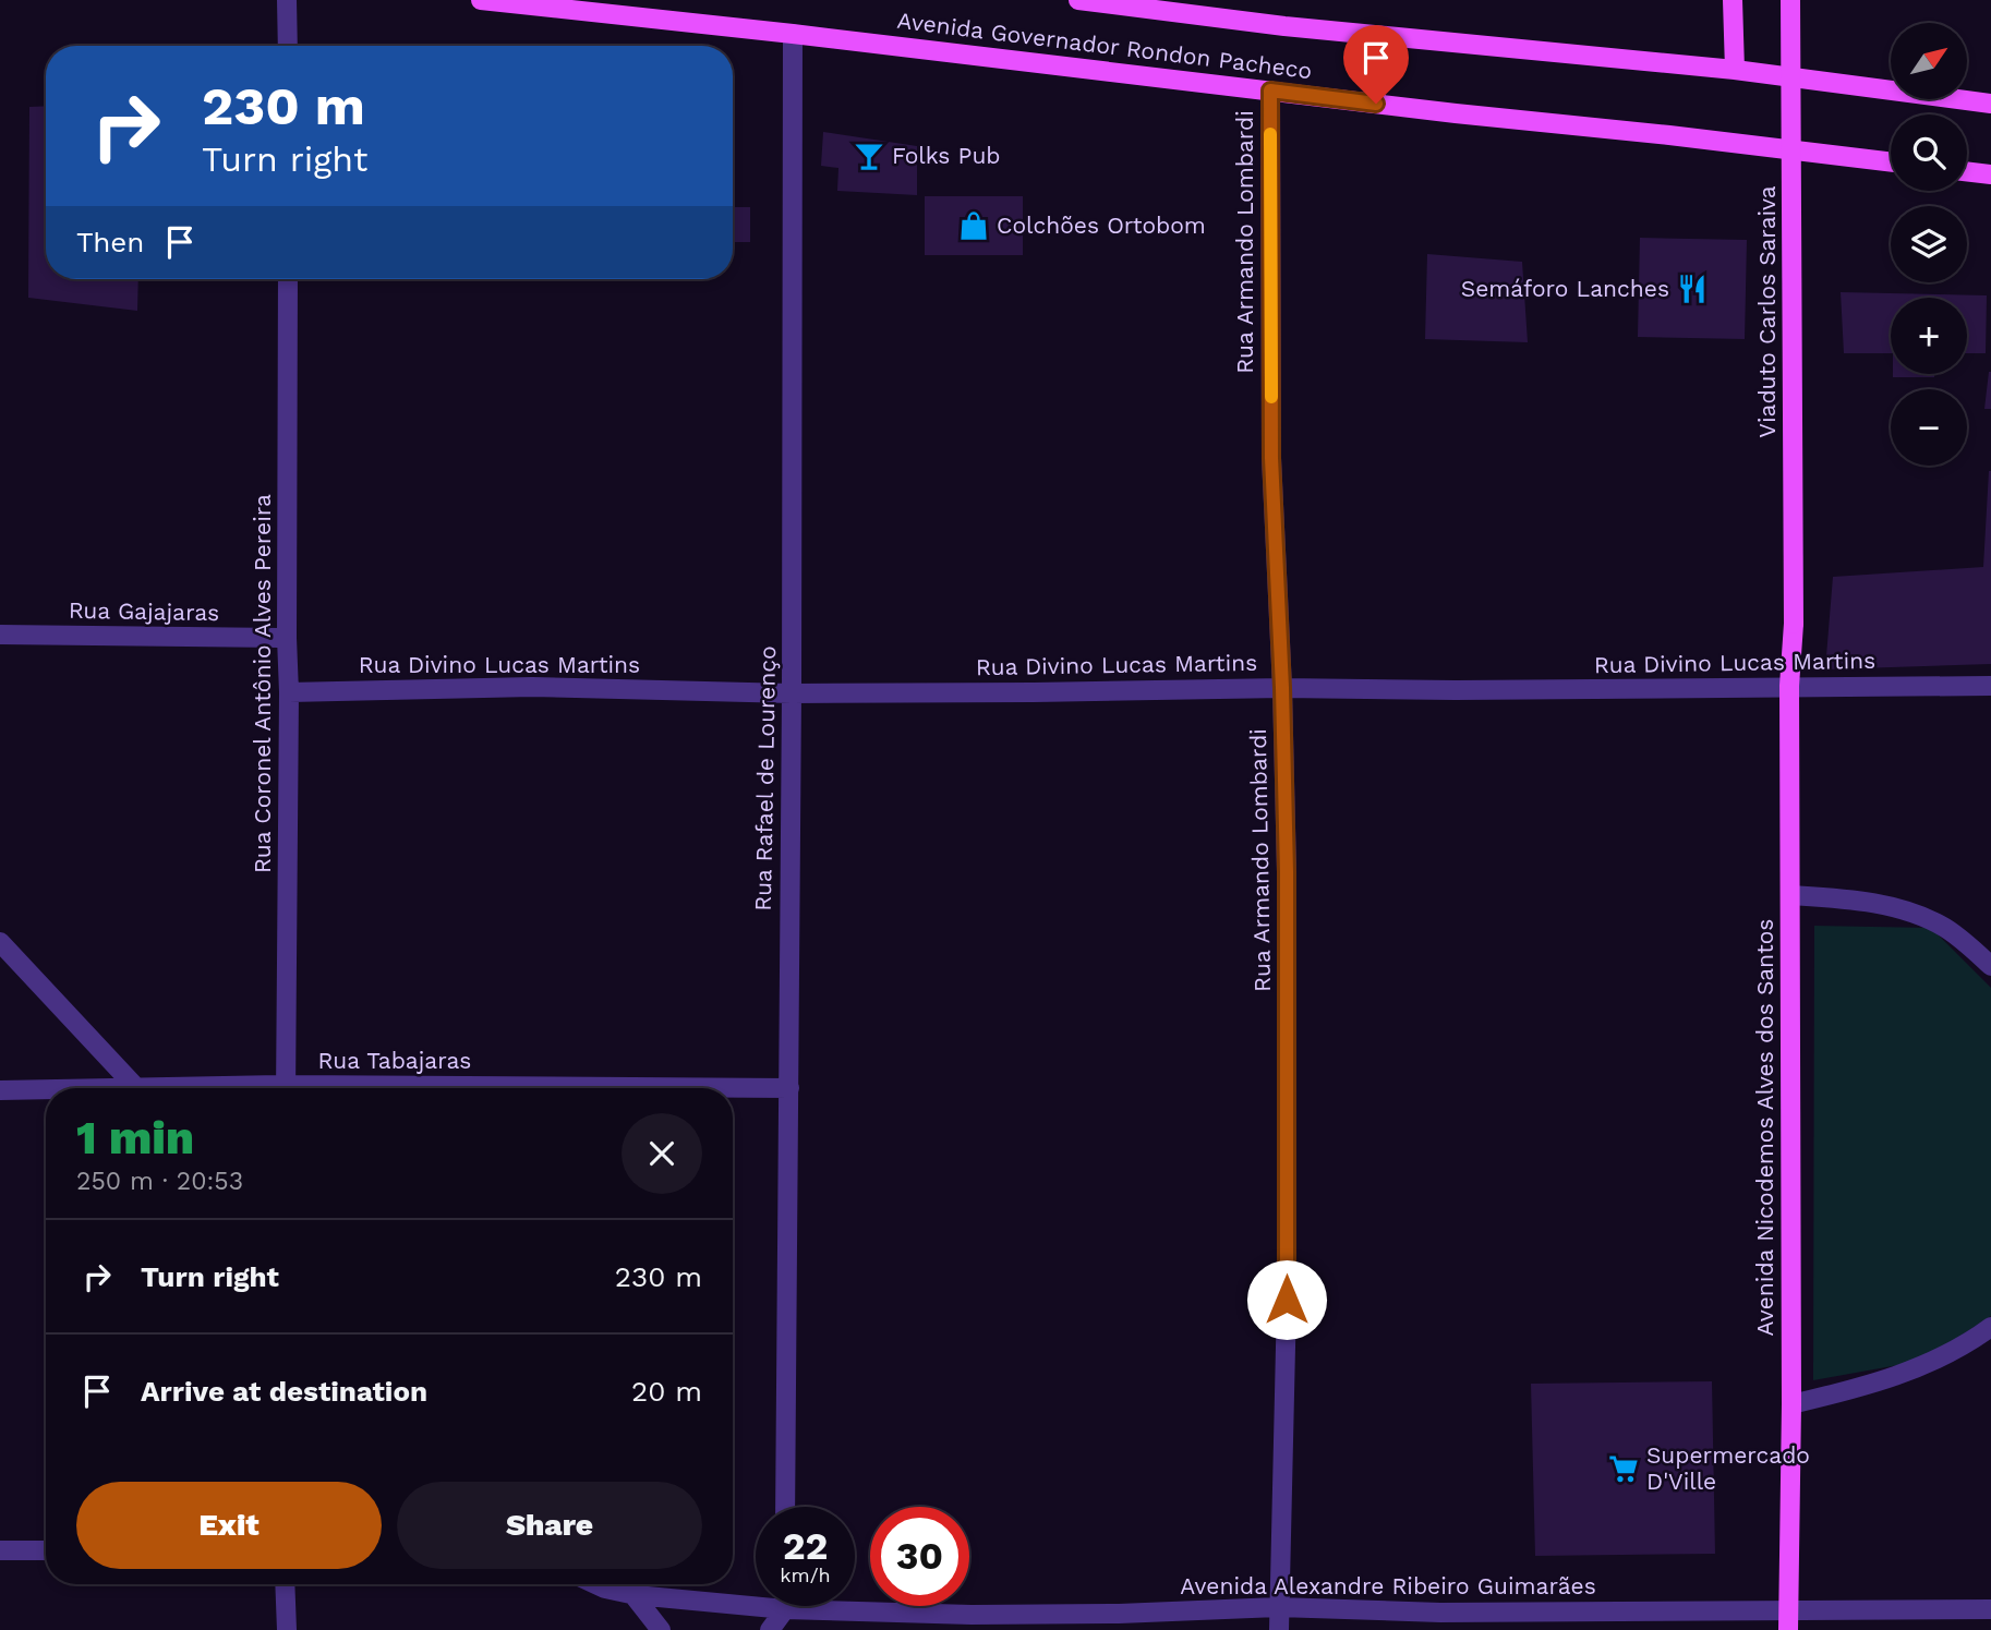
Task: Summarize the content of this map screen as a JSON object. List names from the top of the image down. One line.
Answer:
{"streets":{"main road":["Avenida Governador Rondon Pacheco","Viaduto Carlos Saraiva","Avenida Nicodemos Alves dos Santos"],"street":["Rua Armando Lombardi","Rua Gajajaras","Rua Divino Lucas Martins","Rua Coronel Antônio Alves Pereira","Rua Rafael de Lourenço","Rua Tabajaras","Avenida Alexandre Ribeiro Guimarães"]},"crossings":[["Avenida Governador Rondon Pacheco","Rua Armando Lombardi"],["Avenida Governador Rondon Pacheco","Rua Rafael de Lourenço"],["Rua Armando Lombardi","Rua Divino Lucas Martins"],["Rua Armando Lombardi","Avenida Alexandre Ribeiro Guimarães"],["Viaduto Carlos Saraiva","Avenida Nicodemos Alves dos Santos"],["Rua Gajajaras","Rua Coronel Antônio Alves Pereira"],["Rua Divino Lucas Martins","Rua Coronel Antônio Alves Pereira"],["Rua Divino Lucas Martins","Rua Rafael de Lourenço"],["Rua Divino Lucas Martins","Avenida Nicodemos Alves dos Santos"],["Rua Rafael de Lourenço","Rua Tabajaras"],["Avenida Nicodemos Alves dos Santos","Avenida Alexandre Ribeiro Guimarães"]],"places":{"bar":["Folks Pub"],"shop":["Colchões Ortobom"],"restaurant":["Semáforo Lanches"],"supermarket":["Supermercado D'Ville"]},"north":"top right","page":{"map_buttons":["+","−"],"turn":["230 m","Turn right"],"then":"Then","heading":["1 min","250 m · 20:53"],"list":[{"name":"Turn right","value":"230 m"},{"name":"Arrive at destination","value":"20 m"}],"buttons":["Exit","Share"],"speed":"22 km/h","limit":"30"}}
